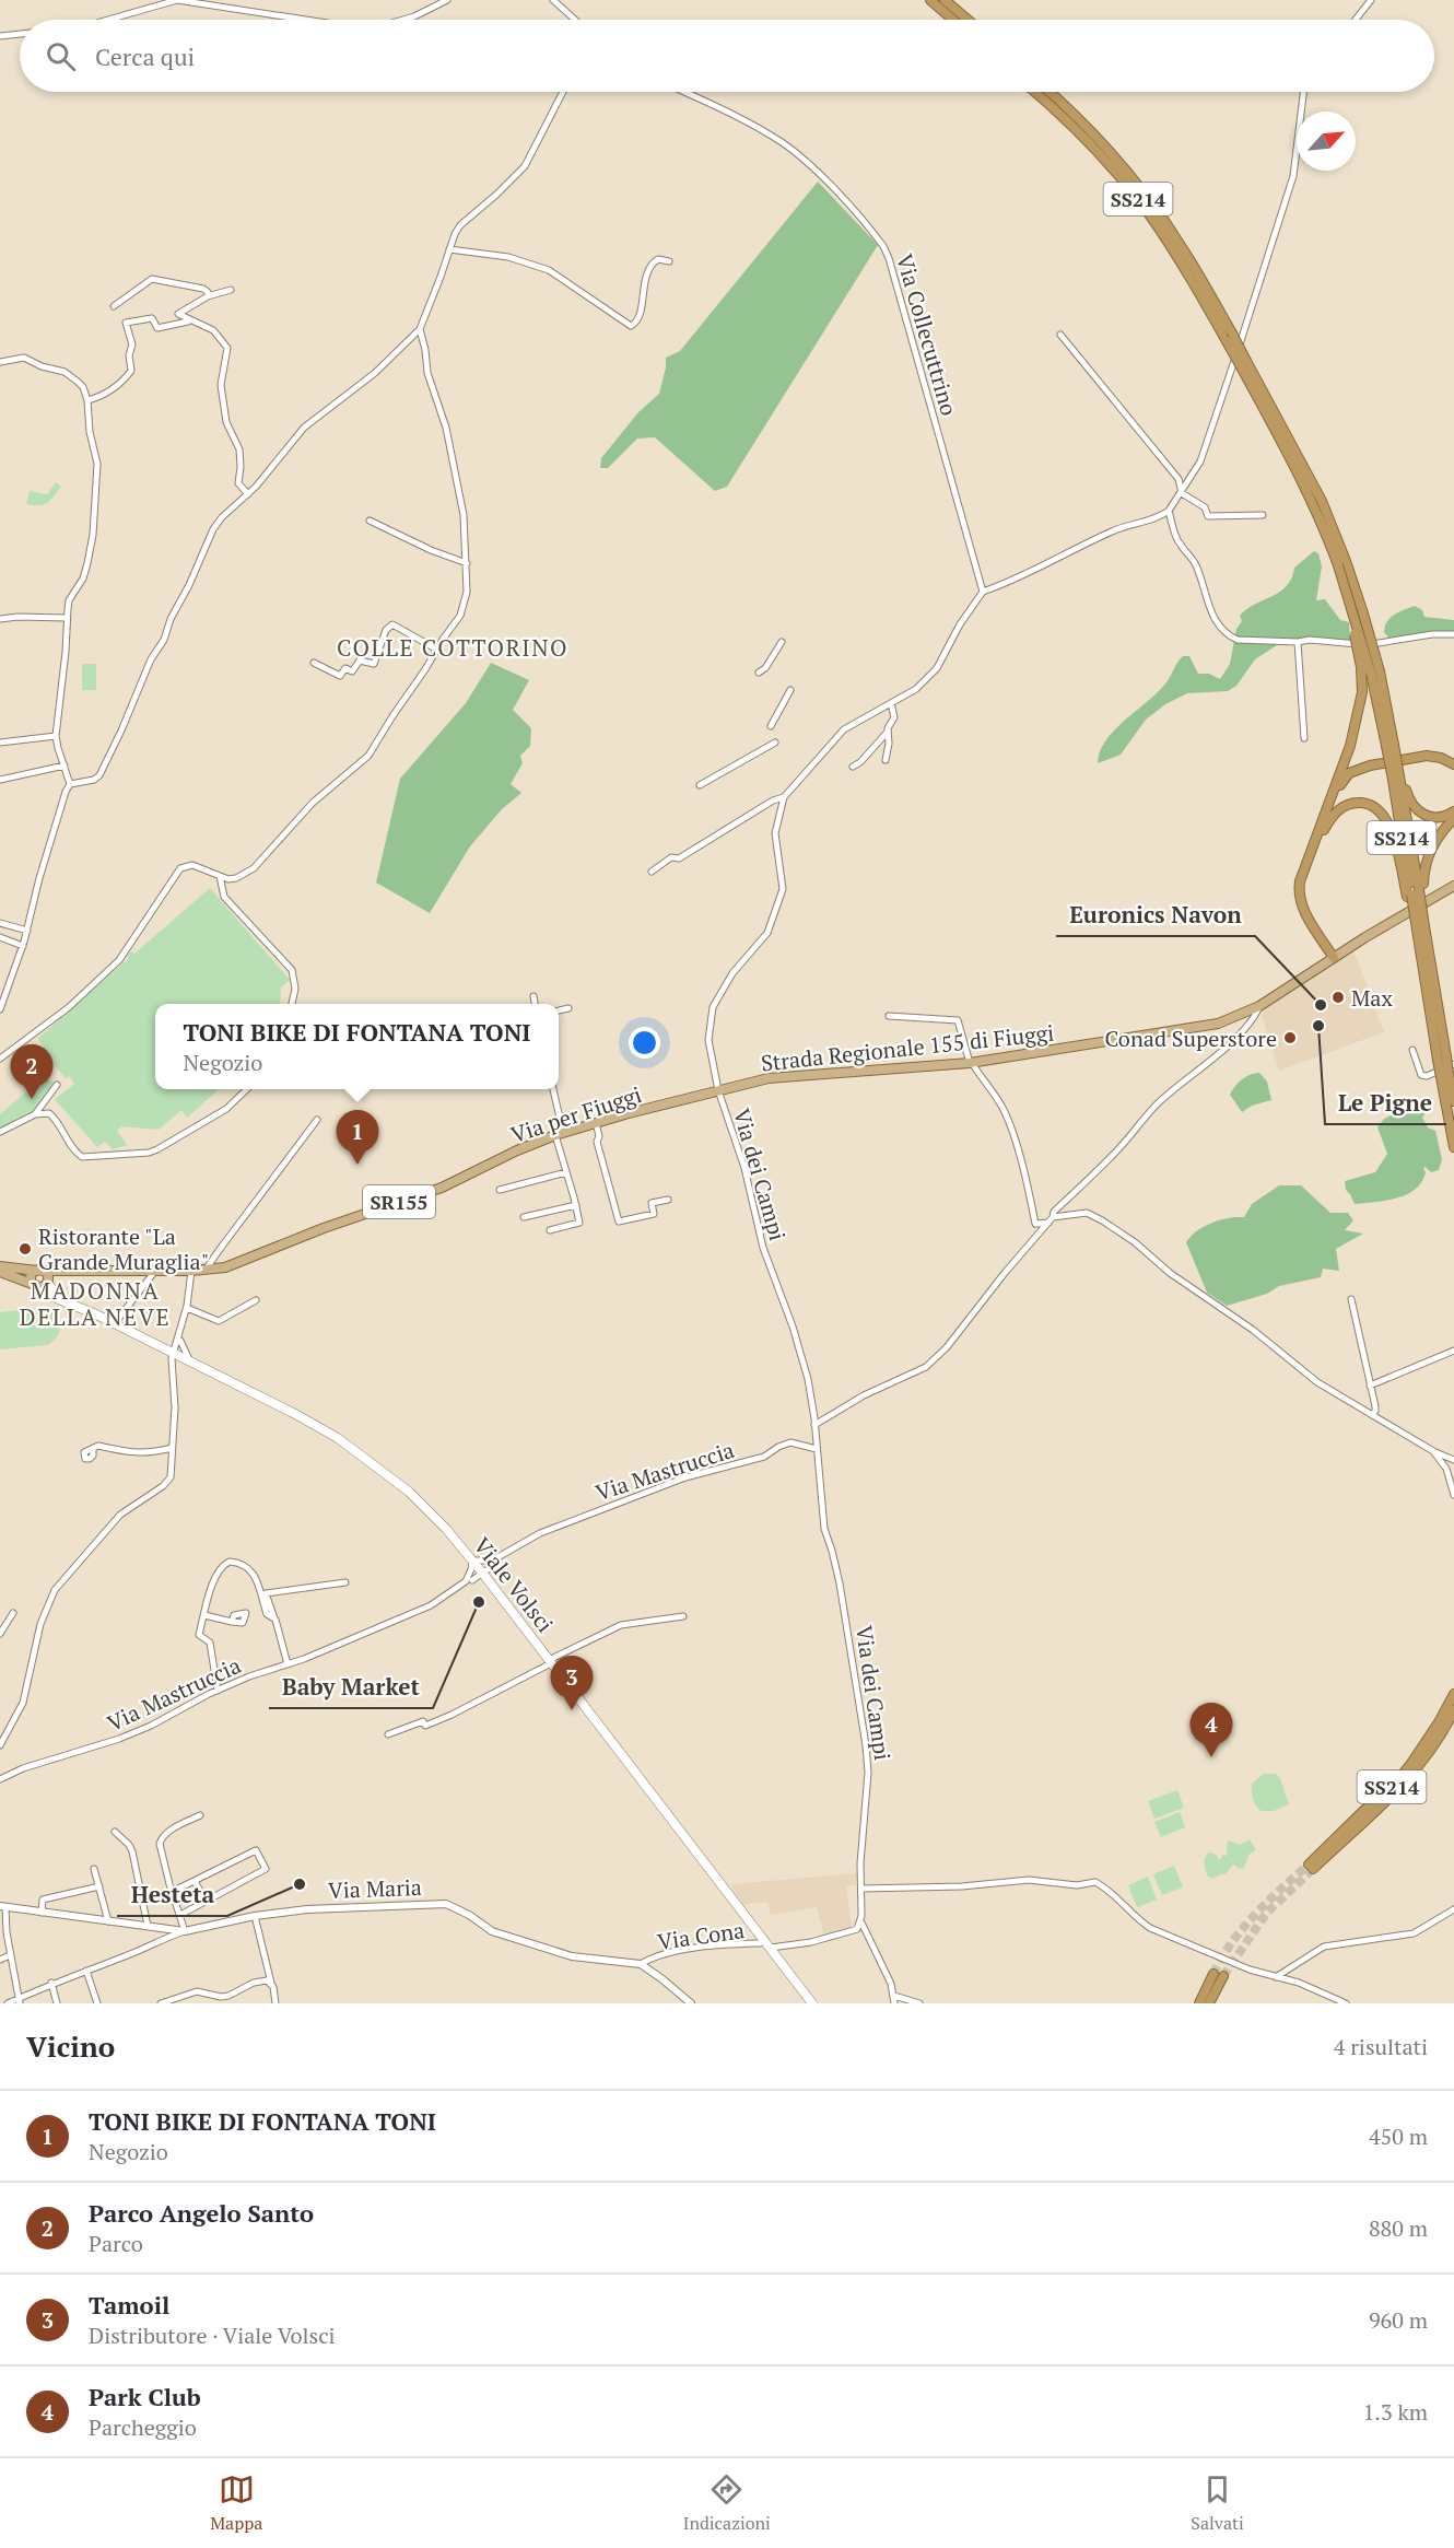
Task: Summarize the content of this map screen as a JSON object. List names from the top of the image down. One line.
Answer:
{"streets":{"highway":["SS214"],"main road":["Strada Regionale 155 di Fiuggi","Via per Fiuggi","SR155","Viale Volsci"],"street":["Via Collecuttrino","Via dei Campi","Via Mastruccia","Via Maria","Via Cona"]},"crossings":[["Via Collecuttrino","Via dei Campi"],["Strada Regionale 155 di Fiuggi","Via per Fiuggi"],["Strada Regionale 155 di Fiuggi","Via dei Campi"],["Via per Fiuggi","Via dei Campi"],["Via per Fiuggi","Viale Volsci"],["Via dei Campi","Via Mastruccia"],["Via dei Campi","Via Cona"],["Via Mastruccia","Viale Volsci"],["Viale Volsci","Via Cona"],["Via Maria","Via Cona"]],"districts":["COLLE COTTORINO","MADONNA DELLA NEVE"],"places":["Max","Euronics Navon","Le Pigne","Conad Superstore","Ristorante \"La Grande Muraglia\"","Baby Market","Hesteta"],"north":"top right","page":{"search":"Cerca qui","popup":["TONI BIKE DI FONTANA TONI","Negozio"],"pins":["2","1","3","4"],"heading":["Vicino","4 risultati"],"list":[{"mark":"1","name":"TONI BIKE DI FONTANA TONI","note":"Negozio","value":"450 m"},{"mark":"2","name":"Parco Angelo Santo","note":"Parco","value":"880 m"},{"mark":"3","name":"Tamoil","note":"Distributore · Viale Volsci","value":"960 m"},{"mark":"4","name":"Park Club","note":"Parcheggio","value":"1.3 km"}],"nav":["Mappa","Indicazioni","Salvati"]}}
